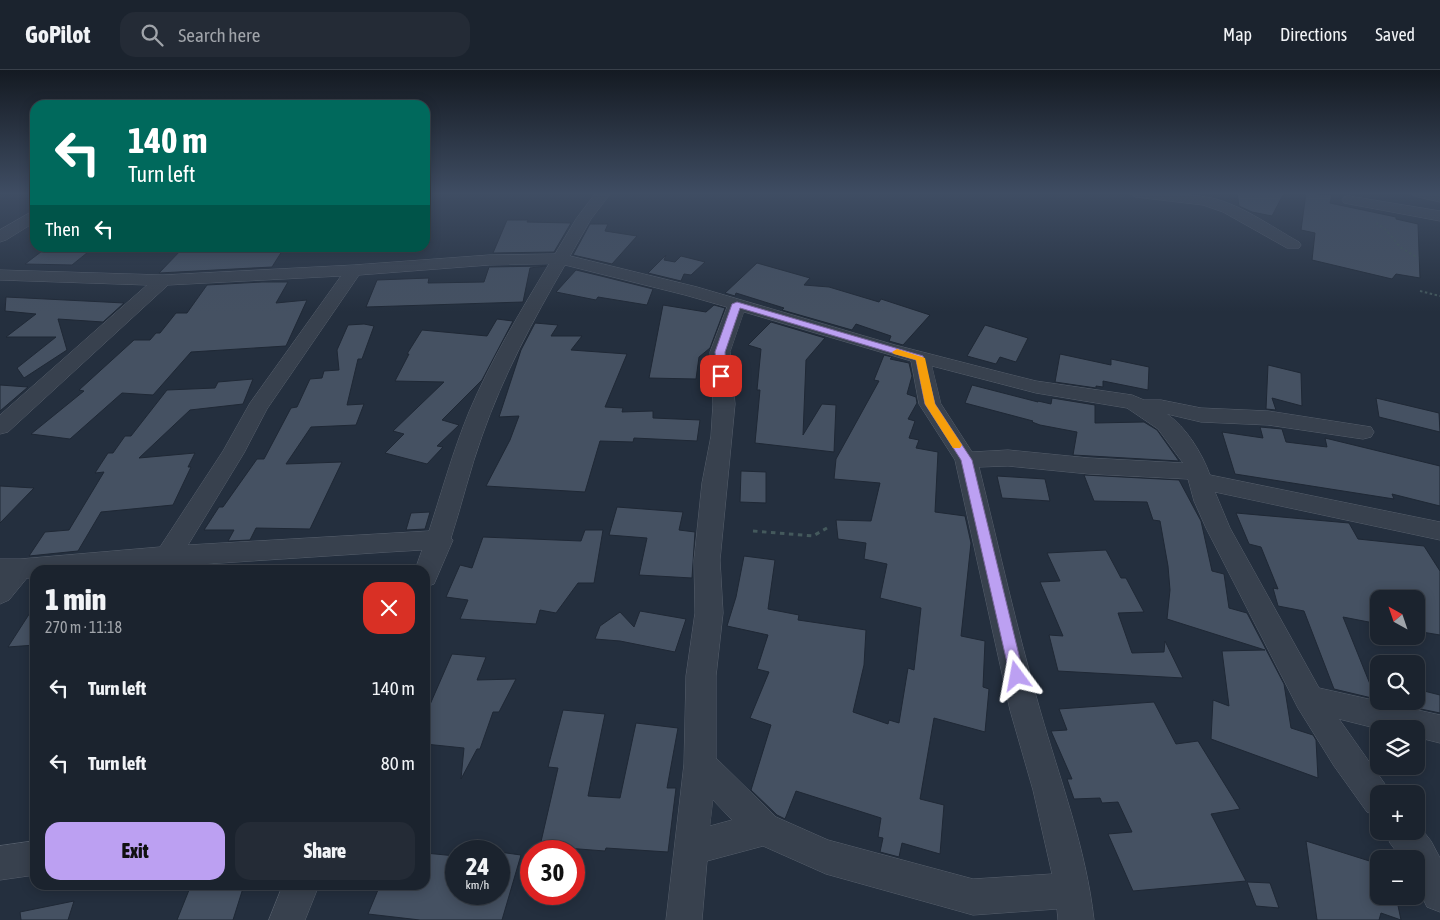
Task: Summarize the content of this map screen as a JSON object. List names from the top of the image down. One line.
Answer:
{"north":"top left","page":{"header":"GoPilot","search":"Search here","nav":["Map","Directions","Saved"],"turn":["140 m","Turn left"],"then":"Then","heading":["1 min","270 m · 11:18"],"map_buttons":["+","−"],"list":[{"name":"Turn left","value":"140 m"},{"name":"Turn left","value":"80 m"}],"buttons":["Exit","Share"],"speed":"24 km/h","limit":"30"}}
